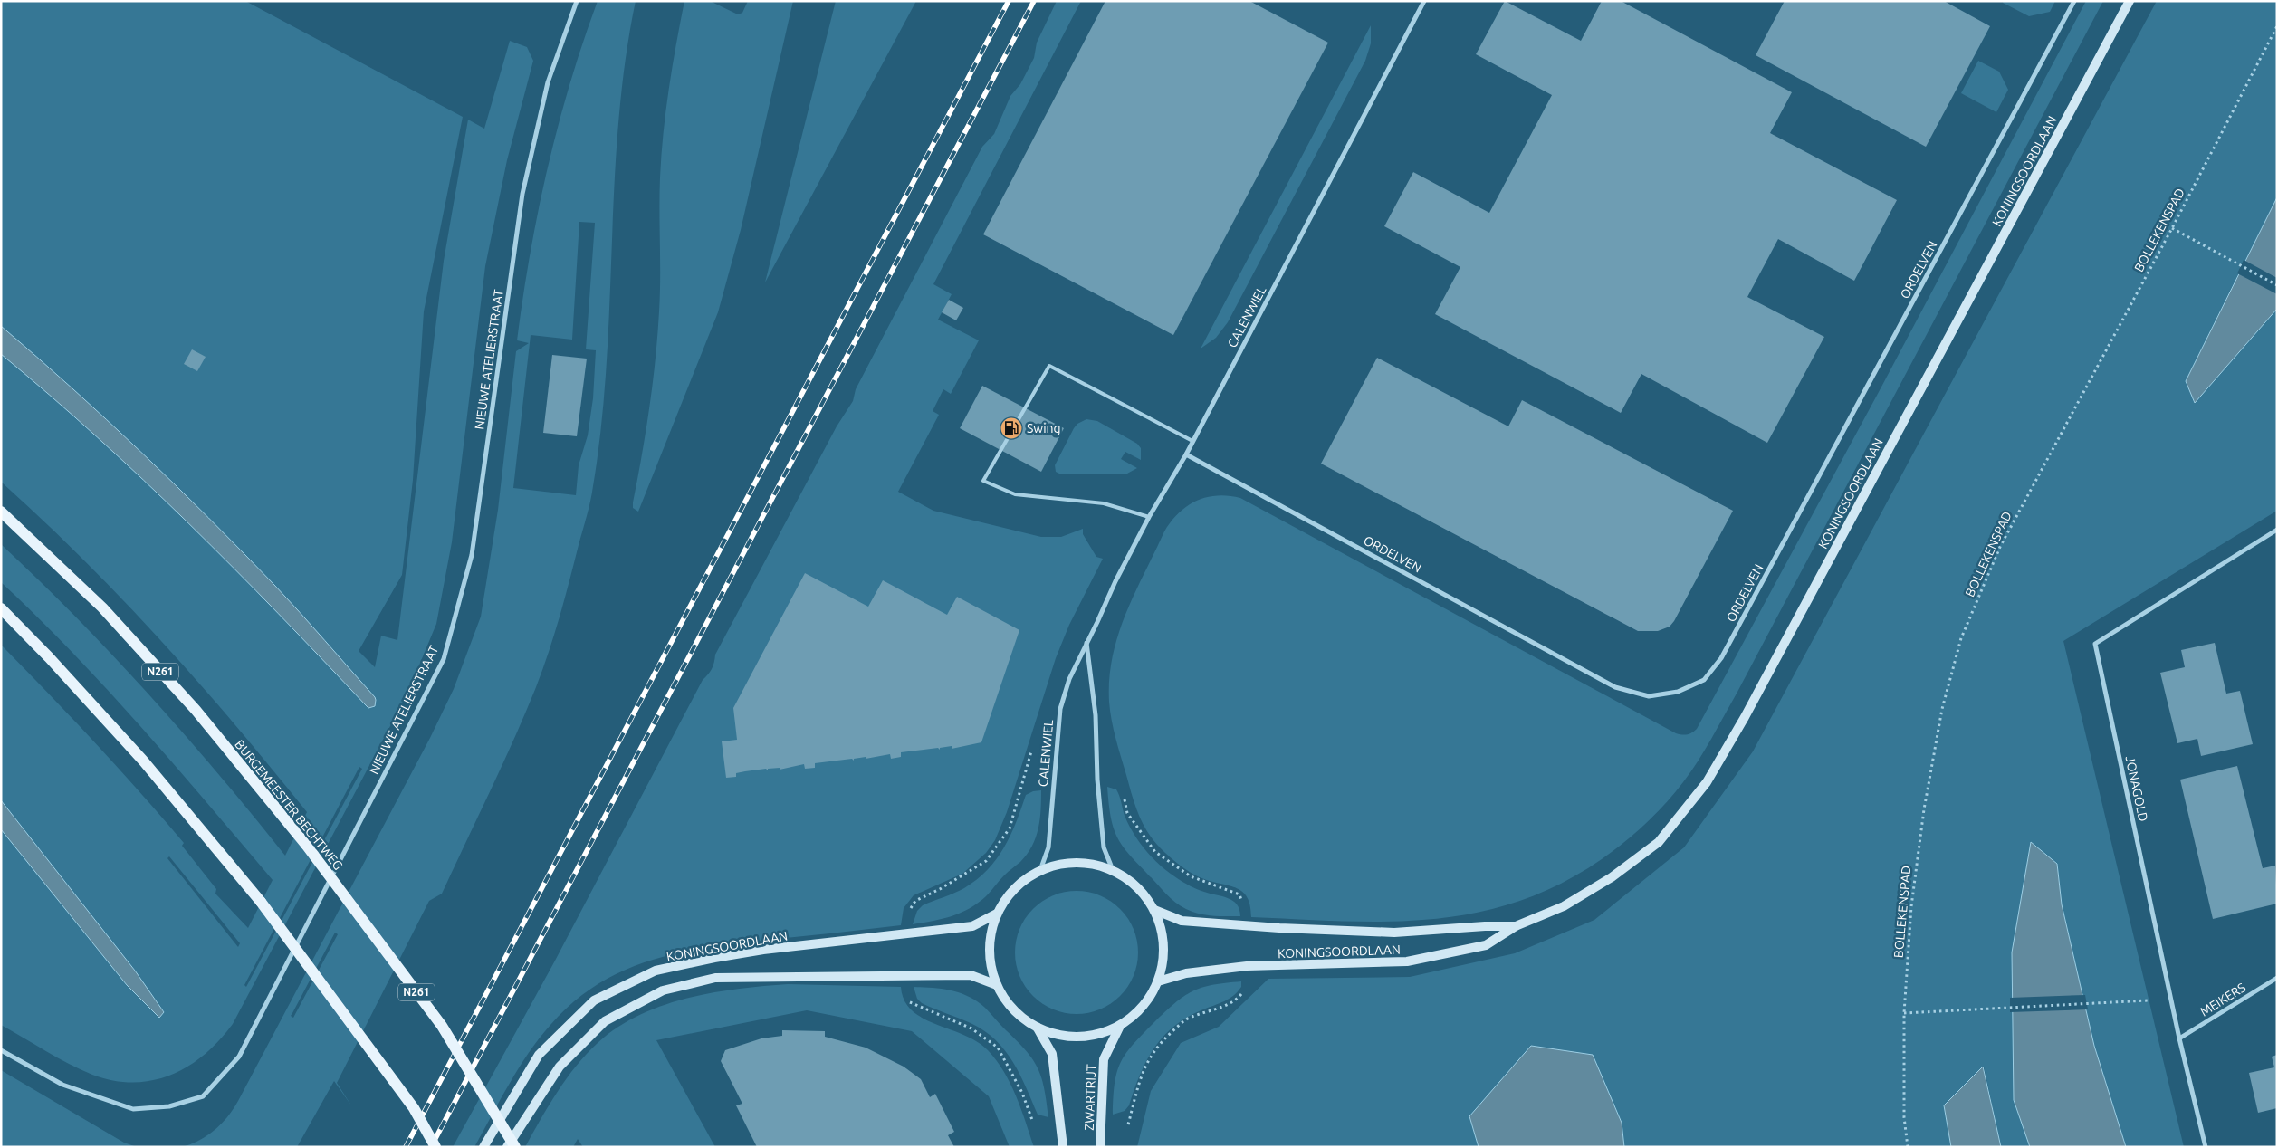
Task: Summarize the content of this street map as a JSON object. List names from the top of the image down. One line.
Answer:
{"streets":{"main road":["N261","BURGEMEESTER BECHTWEG"],"street":["KONINGSOORDLAAN","ORDELVEN","CALENWIEL","NIEUWE ATELIERSTRAAT","JONAGOLD","MEIKERS","ZWARTRIJT"],"path":["BOLLEKENSPAD"]},"crossings":[["ORDELVEN","CALENWIEL"],["JONAGOLD","MEIKERS"]],"places":{"fuel station":["Swing"]}}
